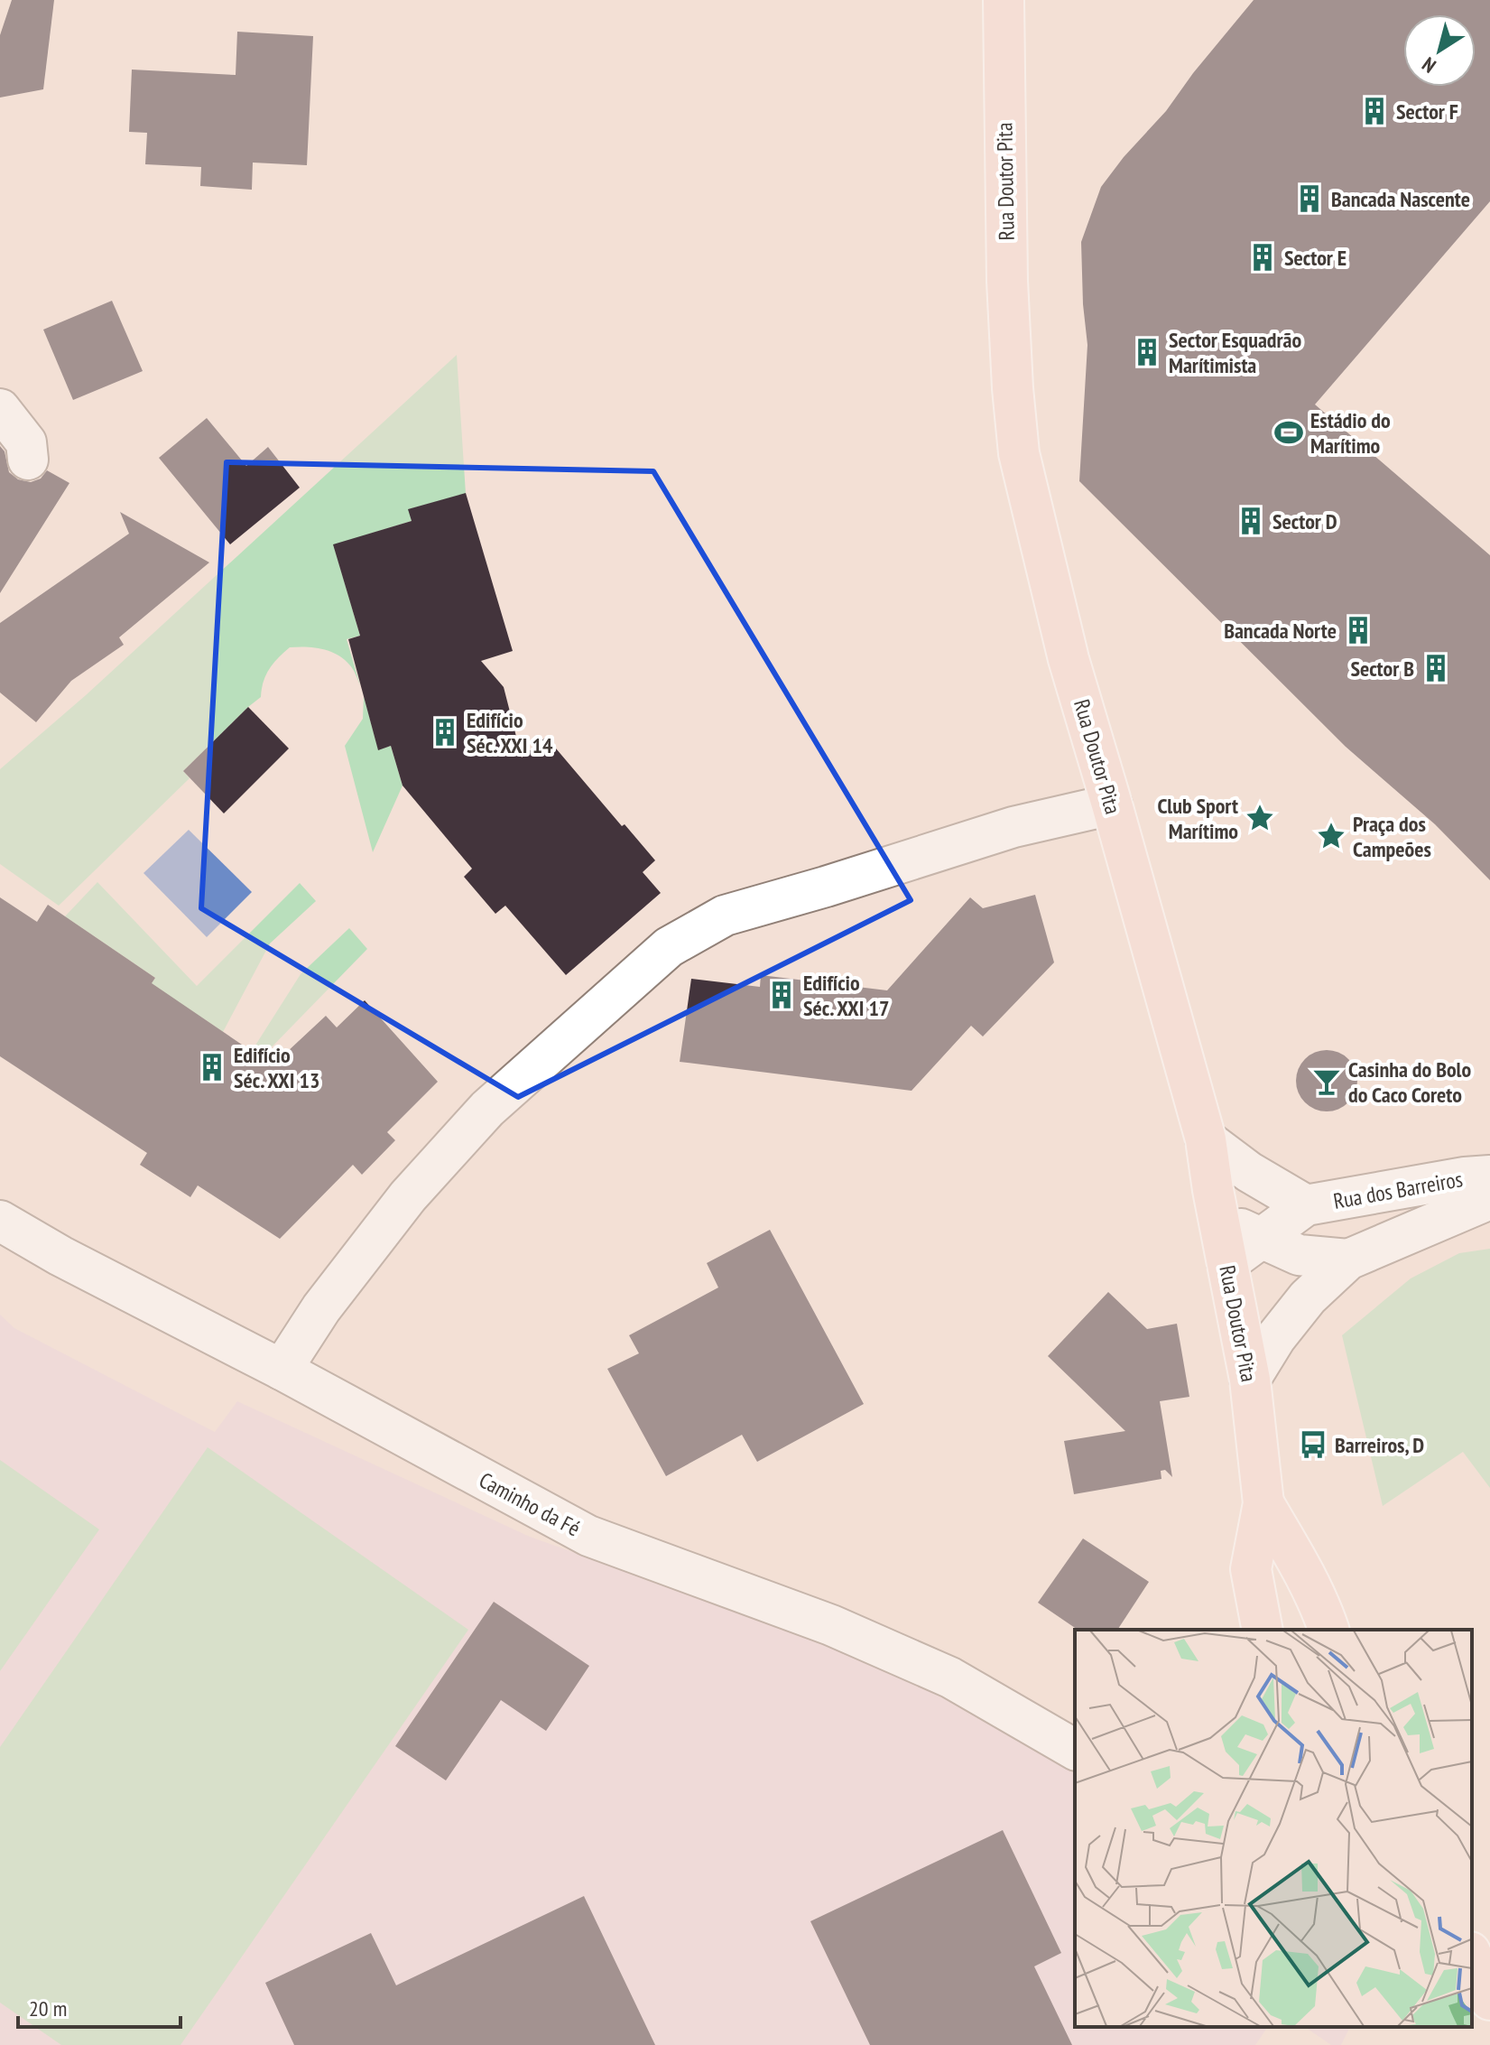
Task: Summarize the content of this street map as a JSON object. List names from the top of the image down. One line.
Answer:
{"streets":{"main road":["Rua Doutor Pita"],"street":["Rua dos Barreiros","Caminho da Fé"]},"crossings":[["Rua Doutor Pita","Rua dos Barreiros"]],"places":{"building":["Sector F","Bancada Nascente","Sector E","Sector Esquadrão Marítimista","Sector D","Bancada Norte","Sector B","Edifício Séc. XXI 14","Edifício Séc. XXI 17","Edifício Séc. XXI 13"],"sports":["Estádio do Marítimo"],"place":["Club Sport Marítimo","Praça dos Campeões"],"bar":["Casinha do Bolo do Caco Coreto"],"bus stop":["Barreiros, D"]},"scale_bar":"20 m","north":"bottom left"}
